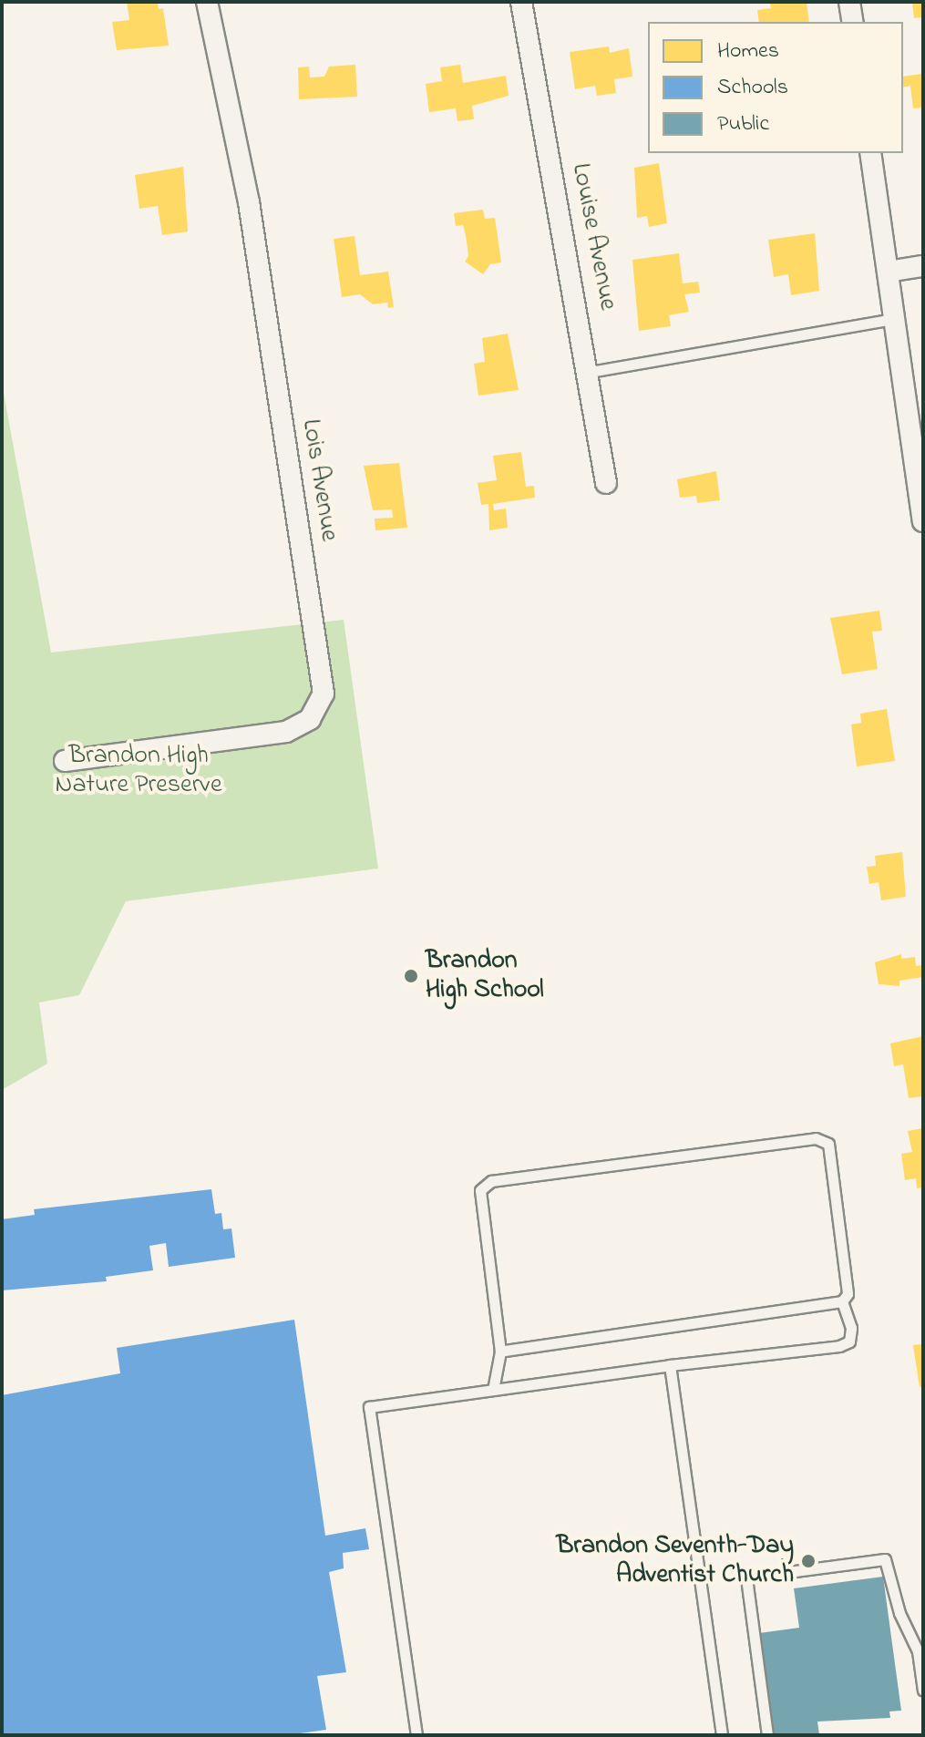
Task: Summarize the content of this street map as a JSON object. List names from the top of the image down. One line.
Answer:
{"streets":{"street":["Louise Avenue","Lois Avenue"]},"parks":["Brandon High Nature Preserve"],"places":["Brandon High School","Brandon Seventh-Day Adventist Church"],"legend":["Homes","Schools","Public"]}
